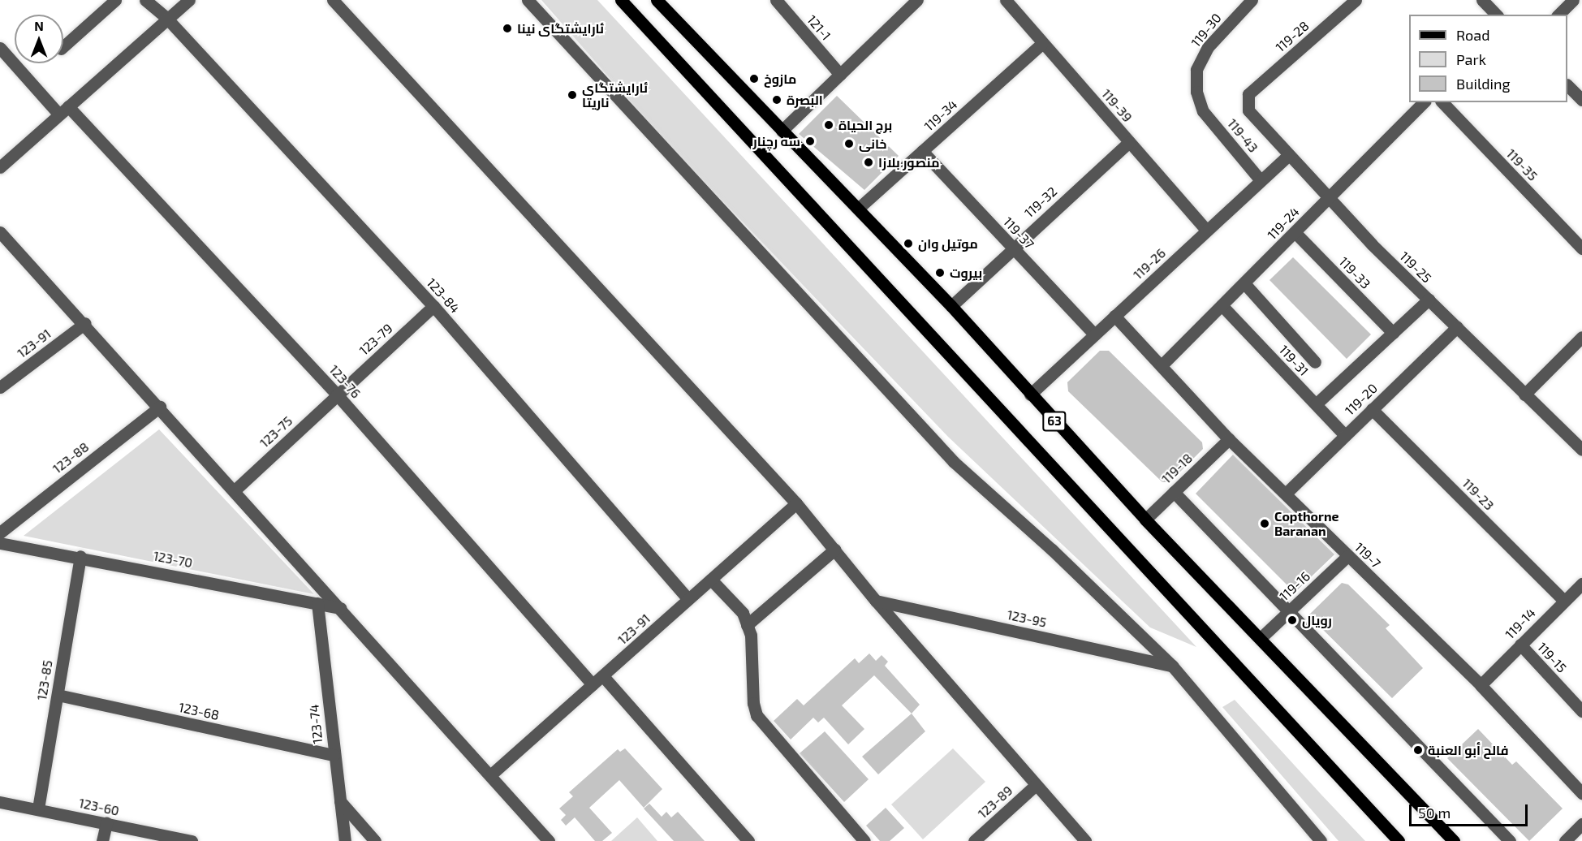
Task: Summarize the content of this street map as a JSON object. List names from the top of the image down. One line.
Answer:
{"streets":{"main road":["63"],"street":["121-1","119-30","119-28","119-39","119-34","119-43","119-35","119-32","119-24","119-37","119-26","119-25","119-33","123-84","123-79","123-91","119-31","123-76","119-20","123-75","123-88","119-18","119-23","119-7","123-70","119-16","123-95","119-14","119-15","123-85","123-68","123-74","123-89","123-60"]},"crossings":[["119-30","119-43"],["119-28","119-25"],["119-39","119-34"],["119-39","119-32"],["119-39","119-26"],["119-34","119-37"],["119-34","63"],["119-43","119-26"],["119-32","119-37"],["119-32","63"],["119-24","119-25"],["119-24","119-33"],["119-24","119-31"],["119-24","119-7"],["119-37","119-26"],["119-26","119-25"],["119-26","63"],["119-26","119-7"],["119-25","119-20"],["123-84","123-79"],["123-84","123-91"],["123-79","123-76"],["123-79","123-75"],["123-91","123-76"],["119-31","119-20"],["123-76","123-75"],["119-20","119-23"],["119-20","119-7"],["63","119-18"],["63","119-16"],["119-18","119-7"],["119-23","119-14"],["119-7","119-16"],["119-7","119-14"],["123-70","123-85"],["123-70","123-74"],["119-14","119-15"],["123-85","123-68"],["123-85","123-60"],["123-68","123-74"]],"places":["ئارایشتگای نینا","مازوخ","ئارایشتگای ناریتا","البصرة","برج الحياة","سه رچنار","خانی","منصور بلازا","موتيل وان","بیروت","Copthorne Baranan","رویال","فالح أبو العنبة"],"legend":["Road","Park","Building"],"scale_bar":"50 m","north":"top"}
